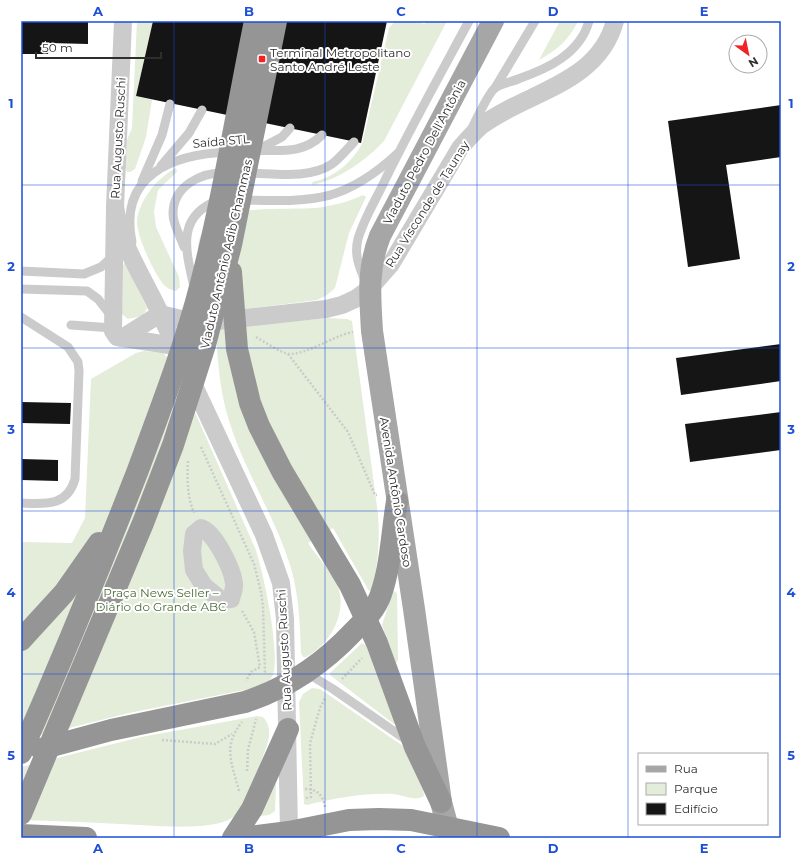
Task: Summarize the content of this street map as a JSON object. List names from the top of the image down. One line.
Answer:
{"streets":{"highway":["Viaduto Antônio Adib Chammas"],"main road":["Viaduto Pedro Dell'Antônia","Avenida Antônio Cardoso"],"street":["Rua Augusto Ruschi","Rua Visconde de Taunay"],"lane":["Saída STL"]},"crossings":[["Rua Augusto Ruschi","Saída STL"],["Rua Augusto Ruschi","Rua Visconde de Taunay"],["Viaduto Pedro Dell'Antônia","Rua Visconde de Taunay"],["Viaduto Pedro Dell'Antônia","Avenida Antônio Cardoso"],["Rua Visconde de Taunay","Avenida Antônio Cardoso"]],"parks":["Praça News Seller – Diário do Grande ABC"],"places":{"transit":["Terminal Metropolitano Santo André Leste"]},"legend":["Rua","Parque","Edifício"],"scale_bar":"50 m","north":"bottom right","grid":{"columns":["A","B","C","D","E"],"rows":["1","2","3","4","5"]}}
